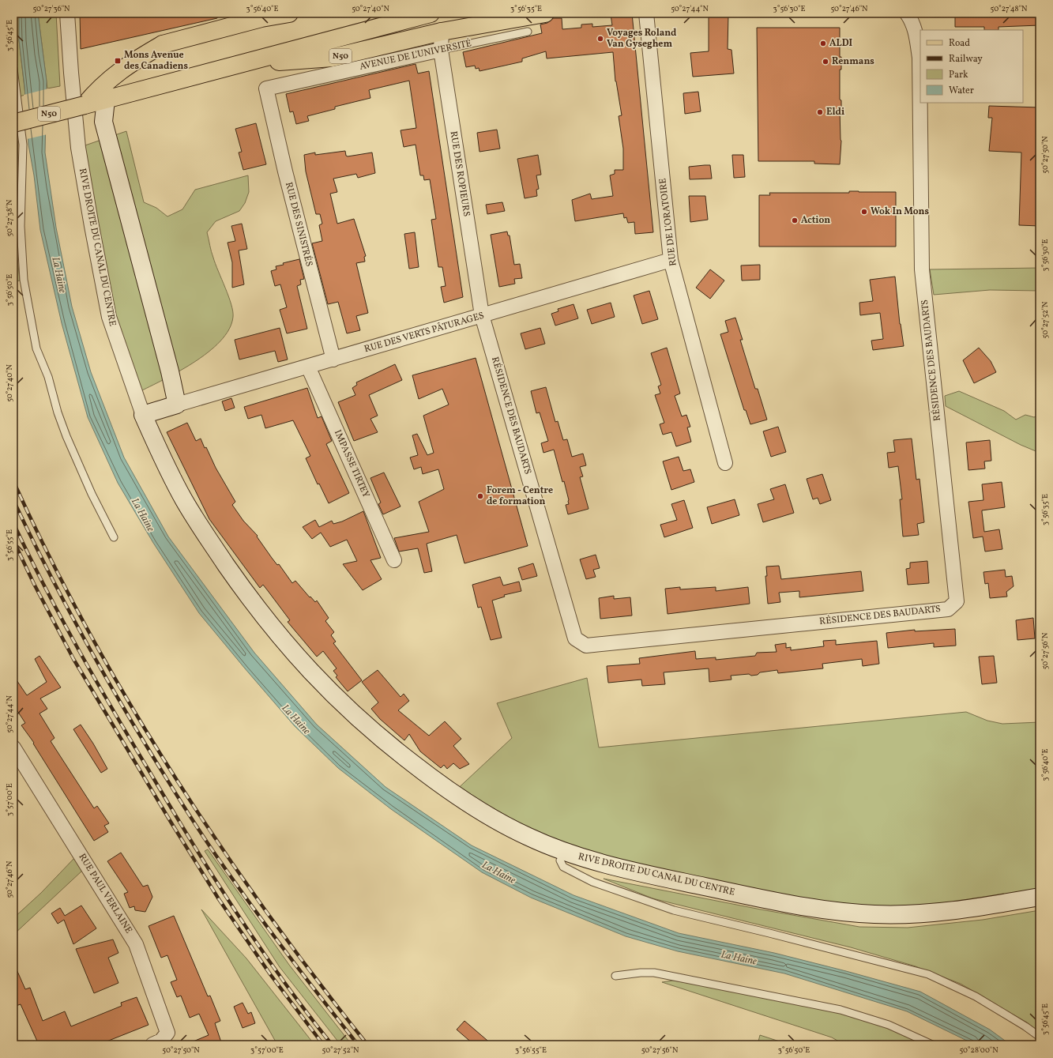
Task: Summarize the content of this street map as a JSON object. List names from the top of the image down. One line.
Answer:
{"streets":{"main road":["N50"],"street":["AVENUE DE L'UNIVERSITÉ","RUE DES ROPIEURS","RUE DE L'ORATOIRE","RUE DES SINISTRÉS","RIVE DROITE DU CANAL DU CENTRE","RUE DES VERTS PÂTURAGES","RÉSIDENCE DES BAUDARTS","IMPASSE TIRTEY","RUE PAUL VERLAINE"]},"crossings":[["AVENUE DE L'UNIVERSITÉ","RUE DES ROPIEURS"],["AVENUE DE L'UNIVERSITÉ","RUE DES SINISTRÉS"],["N50","RUE DES ROPIEURS"],["RUE DES ROPIEURS","RUE DES VERTS PÂTURAGES"],["RUE DES ROPIEURS","RÉSIDENCE DES BAUDARTS"],["RUE DE L'ORATOIRE","RUE DES VERTS PÂTURAGES"],["RUE DES SINISTRÉS","RUE DES VERTS PÂTURAGES"],["RUE DES VERTS PÂTURAGES","RÉSIDENCE DES BAUDARTS"],["RUE DES VERTS PÂTURAGES","IMPASSE TIRTEY"]],"water":["La Haine"],"places":{"other":["Voyages Roland Van Gyseghem","ALDI","Renmans","Eldi","Wok In Mons","Action","Forem - Centre de formation"],"transit":["Mons Avenue des Canadiens"]},"legend":["Road","Railway","Park","Water"],"coordinates":["50°27'36\"N","3°56'40\"E","50°27'40\"N","3°56'35\"E","50°27'44\"N","3°56'30\"E","50°27'46\"N","50°27'48\"N","3°56'45\"E","50°27'50\"N","50°27'38\"N","3°56'50\"E","50°27'52\"N","3°56'55\"E","50°27'56\"N","3°57'00\"E","50°28'00\"N"]}
